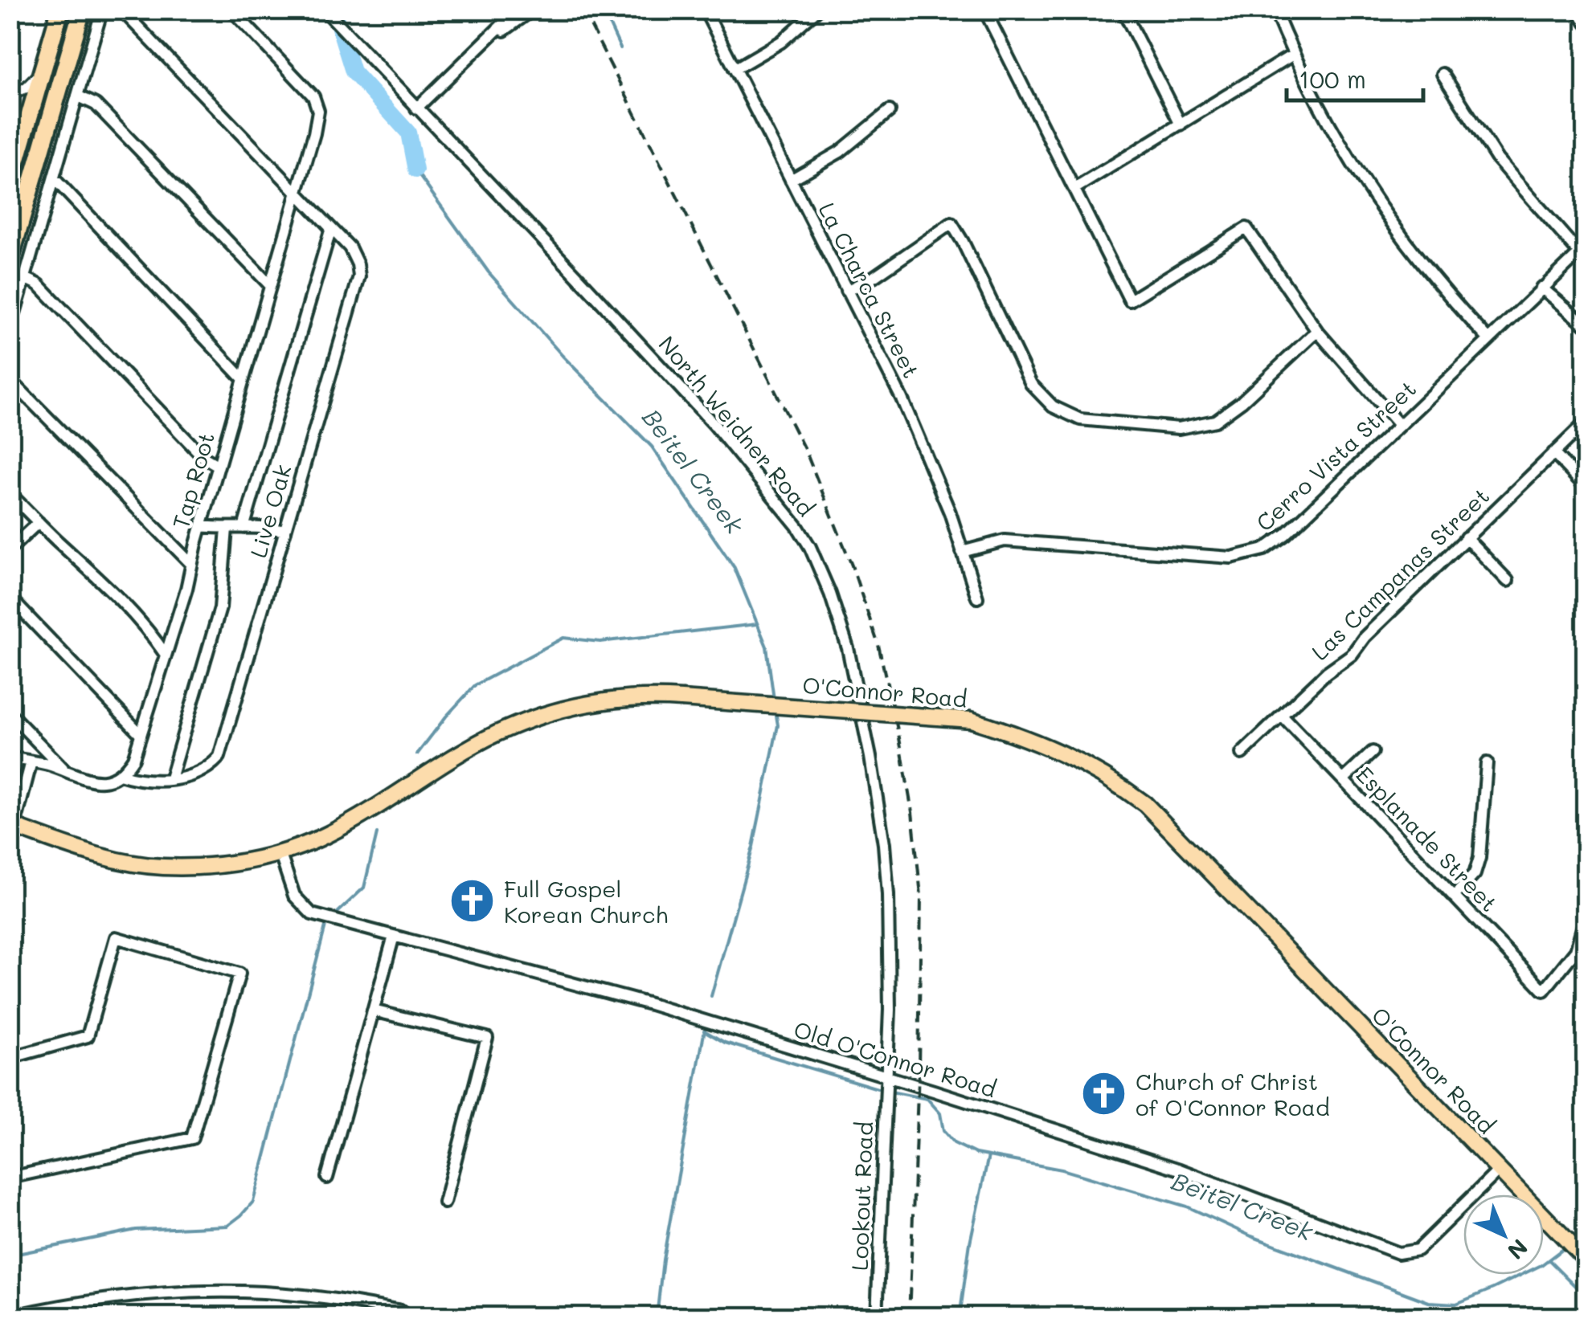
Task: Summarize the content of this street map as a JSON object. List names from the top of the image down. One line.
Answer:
{"streets":{"main road":["O'Connor Road"],"street":["La Charca Street","North Weidner Road","Cerro Vista Street","Tap Root","Live Oak","Las Campanas Street","Esplanade Street","Old O'Connor Road","Lookout Road"]},"crossings":[["La Charca Street","Cerro Vista Street"],["North Weidner Road","Old O'Connor Road"],["North Weidner Road","Lookout Road"],["Las Campanas Street","Esplanade Street"],["O'Connor Road","Old O'Connor Road"],["Old O'Connor Road","Lookout Road"]],"water":["Beitel Creek"],"places":{"church":["Full Gospel Korean Church","Church of Christ of O'Connor Road"]},"scale_bar":"100 m","north":"bottom right"}
